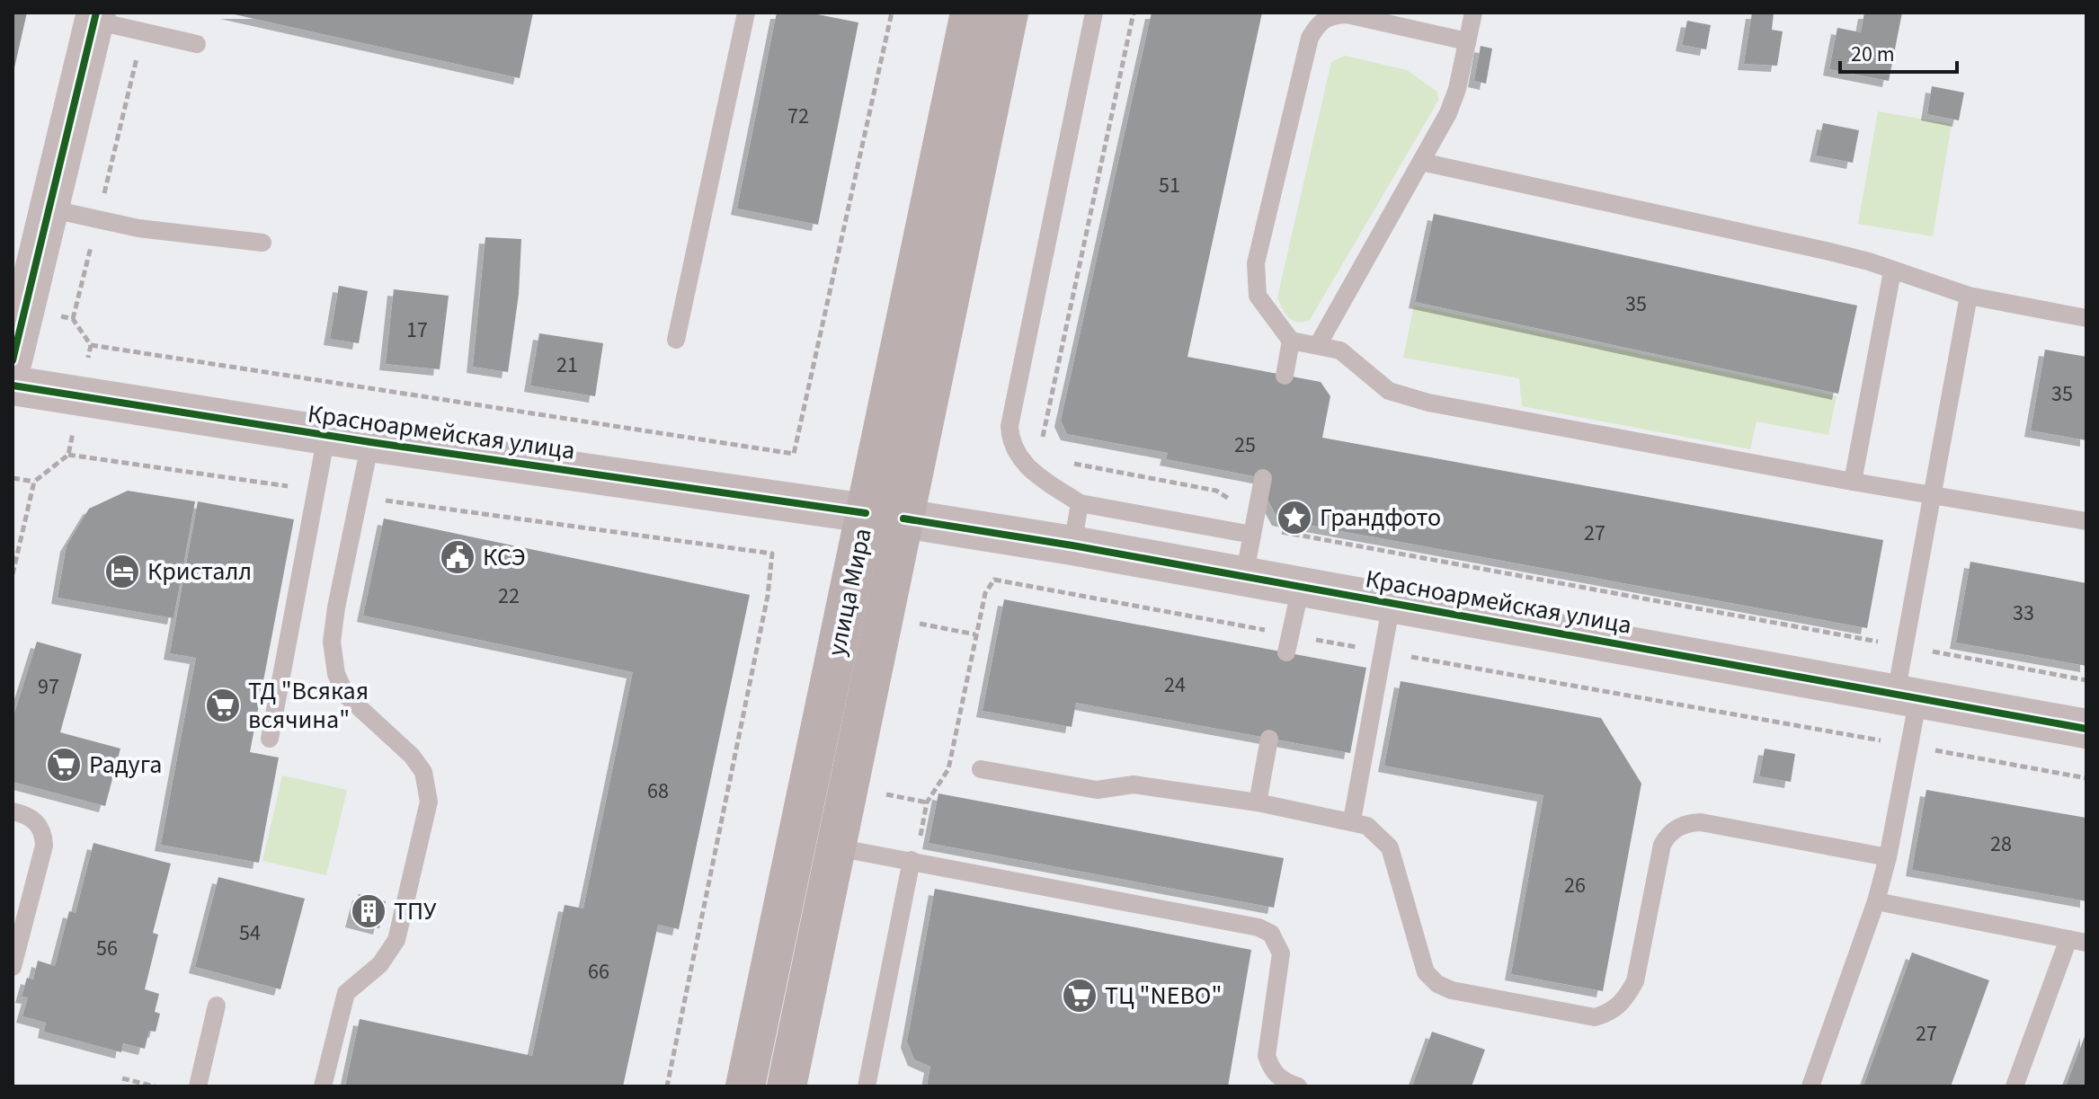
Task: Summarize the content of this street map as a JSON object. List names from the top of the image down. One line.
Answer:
{"streets":{"main road":["улица Мира"],"street":["Красноармейская улица"]},"crossings":[["Красноармейская улица","улица Мира"]],"places":{"place":["Грандфото"],"public building":["КСЭ"],"hotel":["Кристалл"],"supermarket":["ТД \"Всякая всячина\"","Радуга","ТЦ \"NEBO\""],"building":["ТПУ"]},"house_numbers":["72","51","35","17","21","35","25","27","22","33","24","97","68","28","26","54","56","66","27"],"scale_bar":"20 m"}
